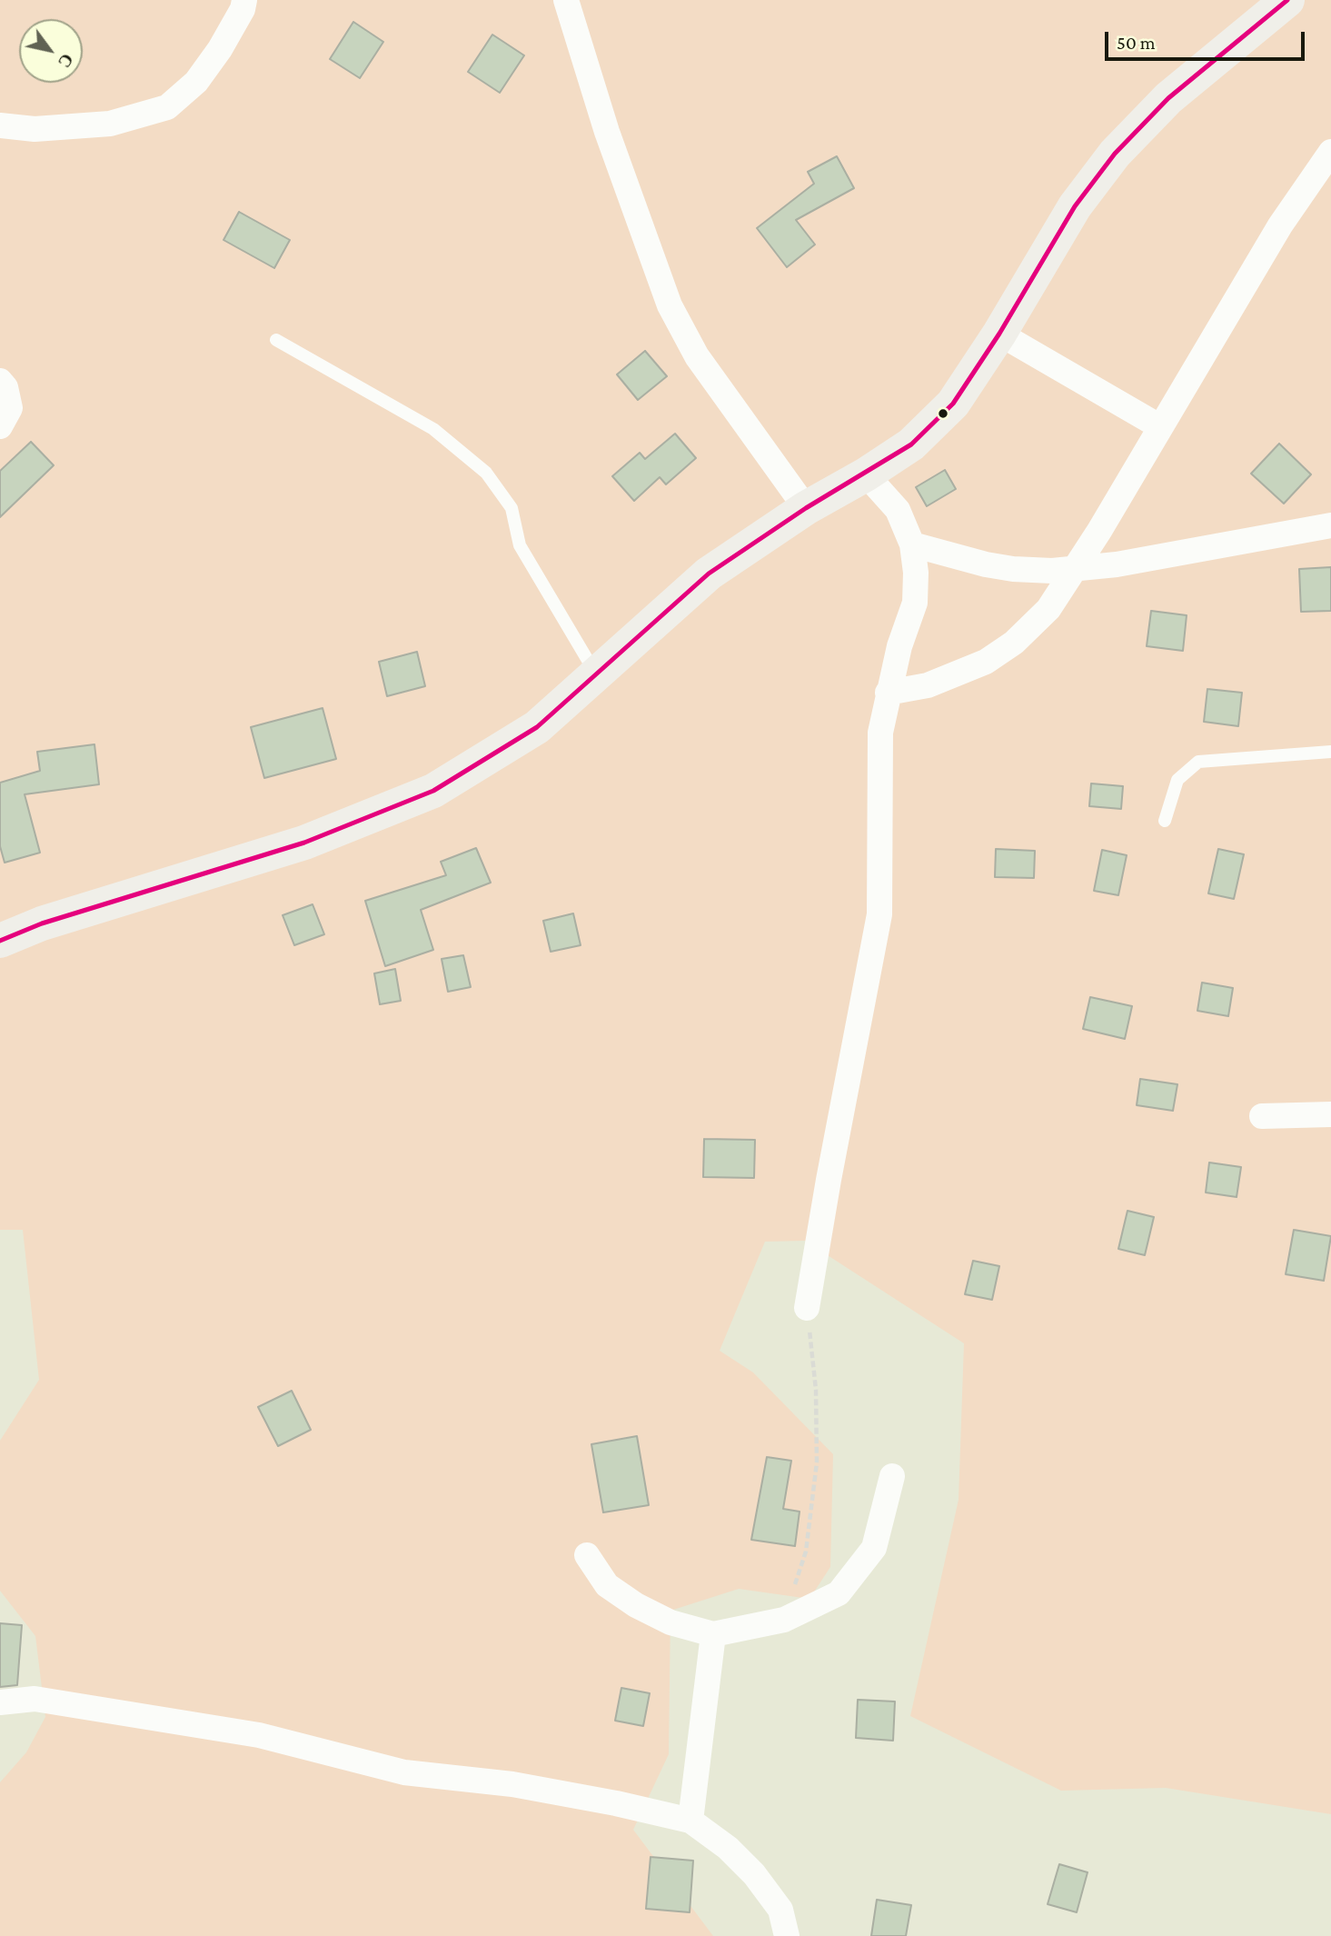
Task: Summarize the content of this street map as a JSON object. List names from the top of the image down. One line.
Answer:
{"scale_bar":"50 m","north":"bottom right"}
